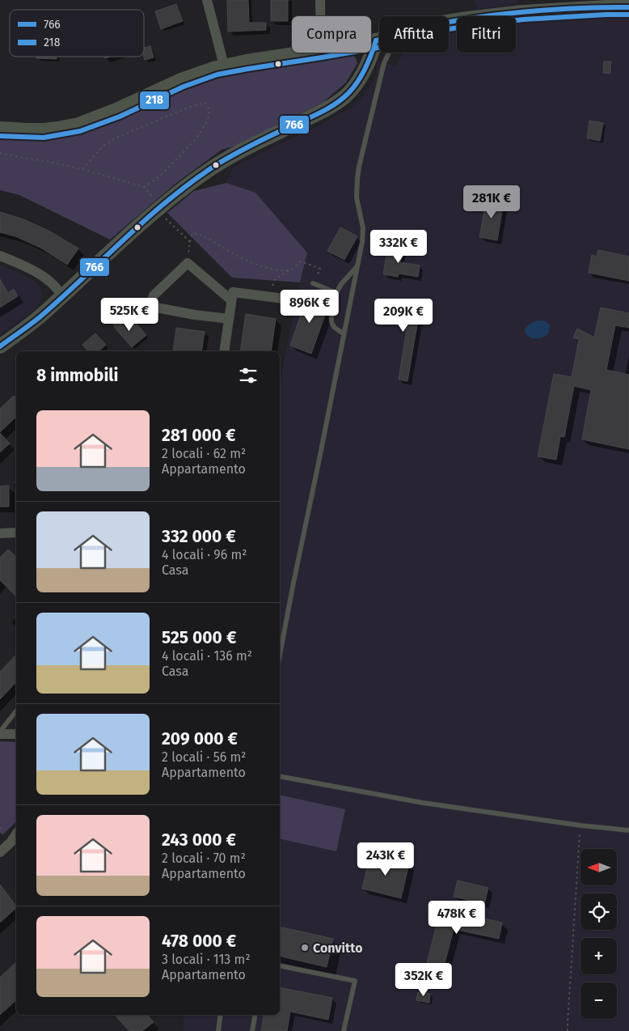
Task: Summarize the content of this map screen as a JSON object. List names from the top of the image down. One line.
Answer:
{"places":["Convitto"],"lines":["transit line 766","transit line 218"],"legend":["766","218"],"north":"left","page":{"chip":["Compra","Affitta","Filtri"],"price":["281K €","332K €","896K €","525K €","209K €","243K €","478K €","352K €"],"heading":"8 immobili","list":[{"name":"281 000 €","note":"2 locali · 62 m² · Appartamento"},{"name":"332 000 €","note":"4 locali · 96 m² · Casa"},{"name":"525 000 €","note":"4 locali · 136 m² · Casa"},{"name":"209 000 €","note":"2 locali · 56 m² · Appartamento"},{"name":"243 000 €","note":"2 locali · 70 m² · Appartamento"},{"name":"478 000 €","note":"3 locali · 113 m² · Appartamento"}],"map_buttons":["+","−"]}}
